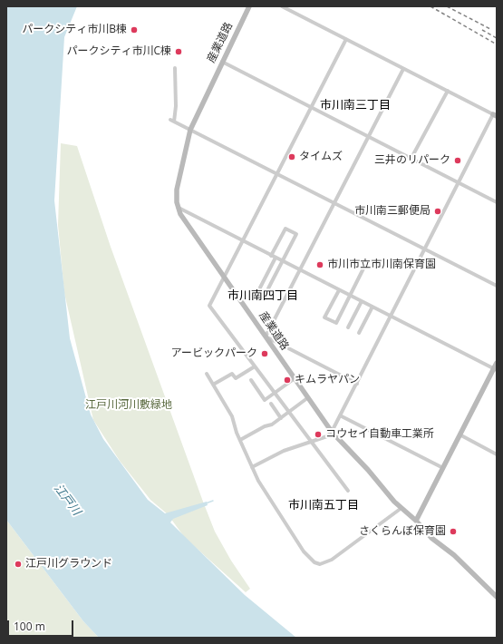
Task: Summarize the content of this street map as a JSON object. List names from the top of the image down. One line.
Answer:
{"streets":{"main road":["産業道路"]},"districts":["市川南三丁目","市川南四丁目","市川南五丁目"],"water":["江戸川"],"parks":["江戸川河川敷緑地"],"places":["パークシティ市川B棟","パークシティ市川C棟","タイムズ","三井のリパーク","市川南三郵便局","市川市立市川南保育園","アービックパーク","キムラヤパン","コウセイ自動車工業所","さくらんぼ保育園","江戸川グラウンド"],"scale_bar":"100 m"}
